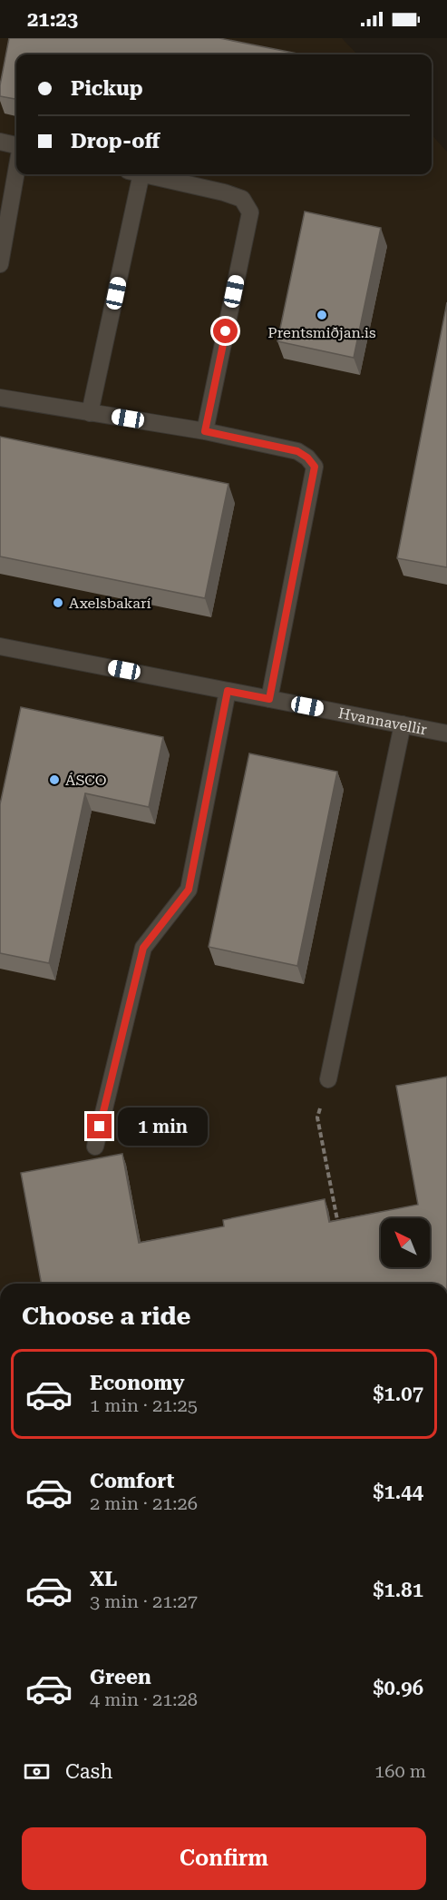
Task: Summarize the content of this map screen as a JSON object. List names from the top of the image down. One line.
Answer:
{"streets":{"street":["Hvannavellir"]},"places":["Prentsmiðjan.is","Axelsbakarí","ÁSCO"],"north":"top left","page":{"status":"21:23","banner":["Pickup","Drop-off"],"bubble":"1 min","heading":"Choose a ride","list":[{"name":"Economy","note":"1 min · 21:25","value":"$1.07"},{"name":"Comfort","note":"2 min · 21:26","value":"$1.44"},{"name":"XL","note":"3 min · 21:27","value":"$1.81"},{"name":"Green","note":"4 min · 21:28","value":"$0.96"}],"pay":["Cash","160 m"],"buttons":"Confirm"}}
